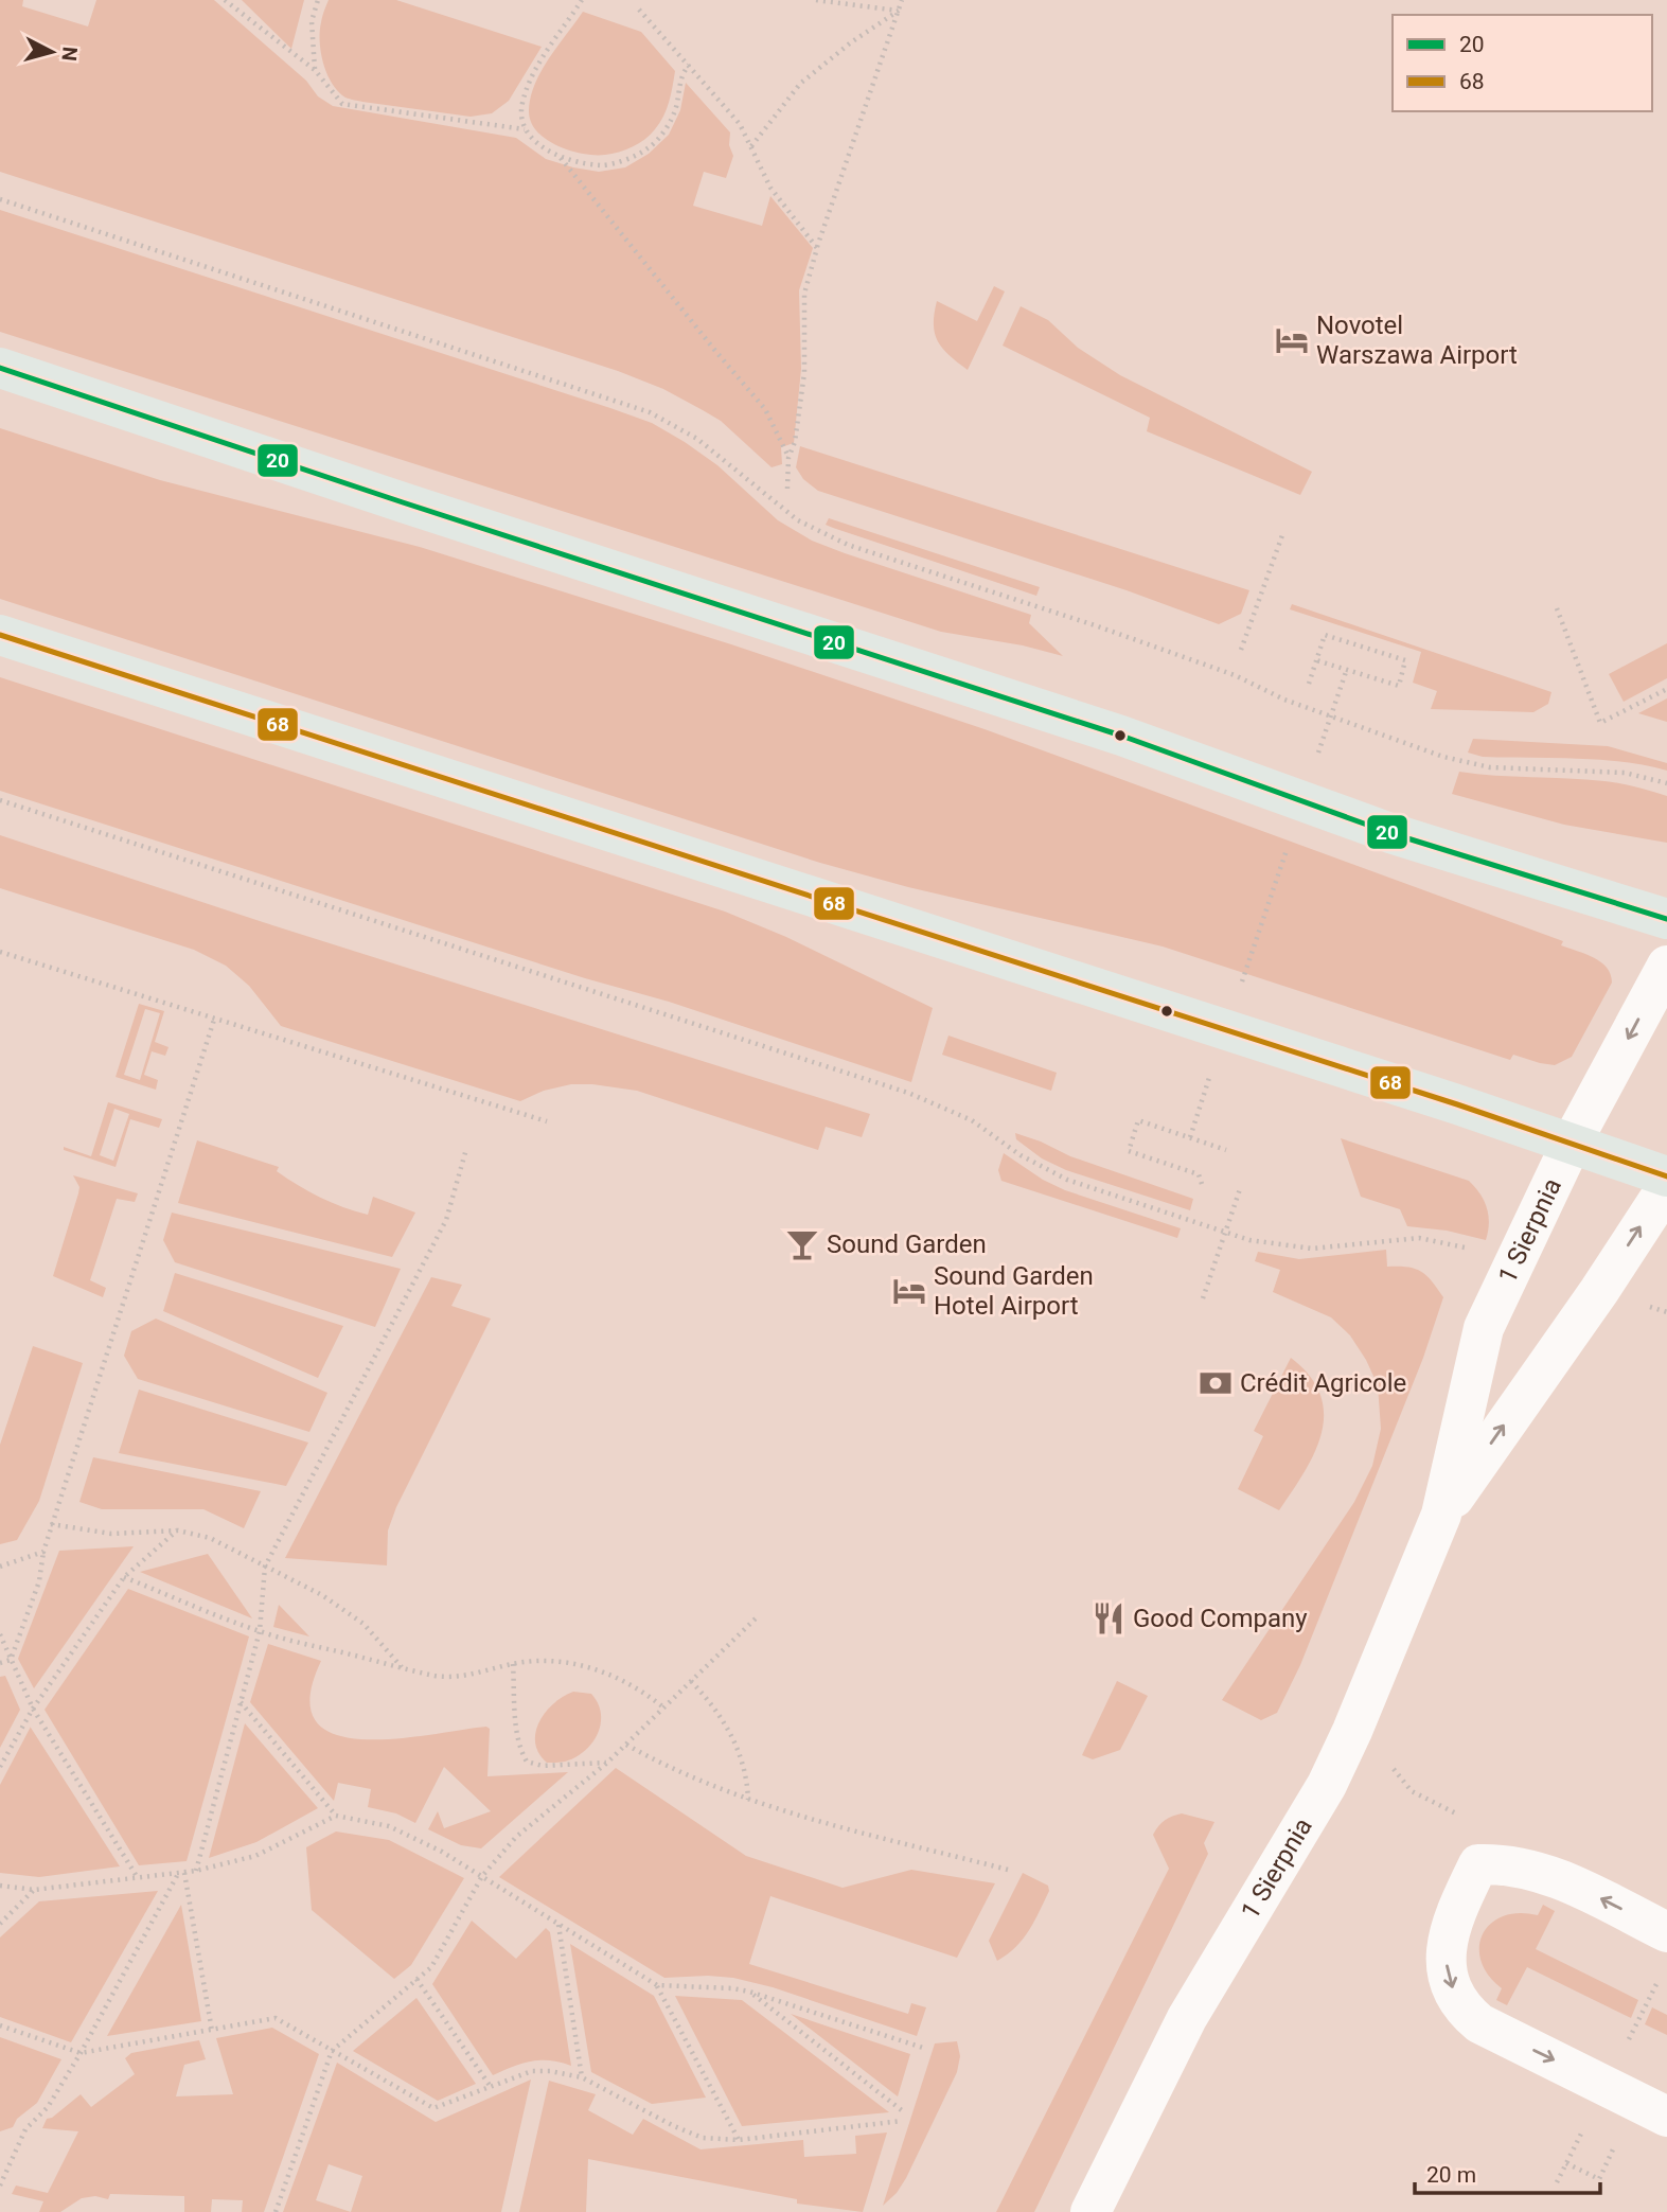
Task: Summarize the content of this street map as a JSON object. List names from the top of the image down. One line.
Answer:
{"streets":{"street":["1 Sierpnia"]},"places":{"hotel":["Novotel Warszawa Airport","Sound Garden Hotel Airport"],"bar":["Sound Garden"],"bank":["Crédit Agricole"],"restaurant":["Good Company"]},"lines":["transit line 20","transit line 68"],"legend":["20","68"],"scale_bar":"20 m","north":"right"}
